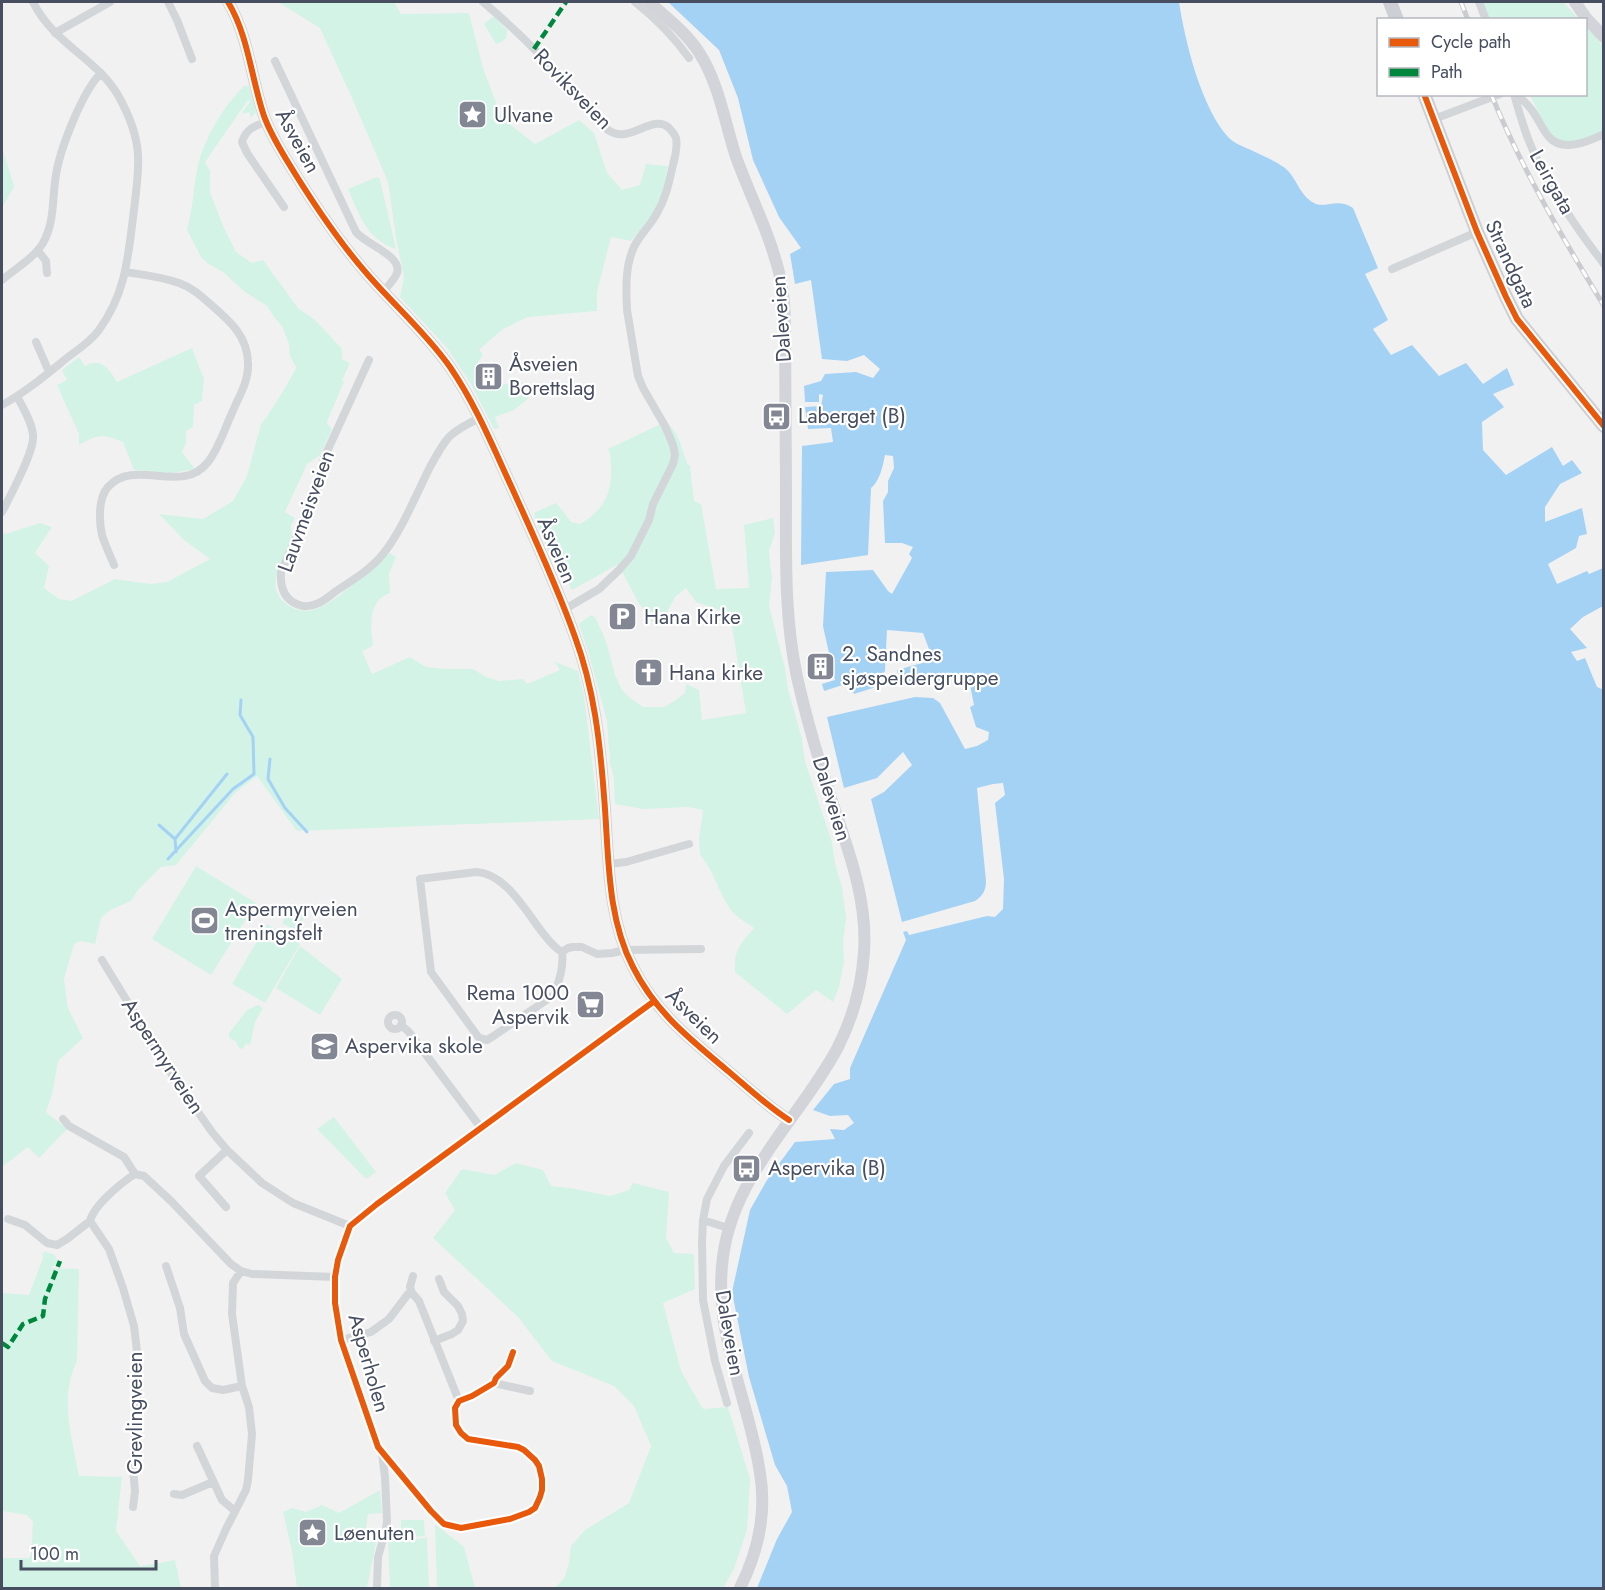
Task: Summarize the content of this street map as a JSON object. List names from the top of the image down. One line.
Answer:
{"streets":{"main road":["Åsveien","Strandgata","Daleveien"],"street":["Roviksveien","Leirgata","Lauvmeisveien","Aspermyrveien","Asperholen","Grevlingveien"]},"crossings":[["Roviksveien","Åsveien"],["Åsveien","Daleveien"],["Åsveien","Lauvmeisveien"],["Aspermyrveien","Asperholen"]],"places":{"place":["Ulvane","Løenuten"],"building":["Åsveien Borettslag","2. Sandnes sjøspeidergruppe"],"bus stop":["Laberget (B)","Aspervika (B)"],"parking":["Hana Kirke"],"church":["Hana kirke"],"sports":["Aspermyrveien treningsfelt"],"supermarket":["Rema 1000 Aspervik"],"school or university":["Aspervika skole"]},"legend":["Cycle path","Path"],"scale_bar":"100 m"}
